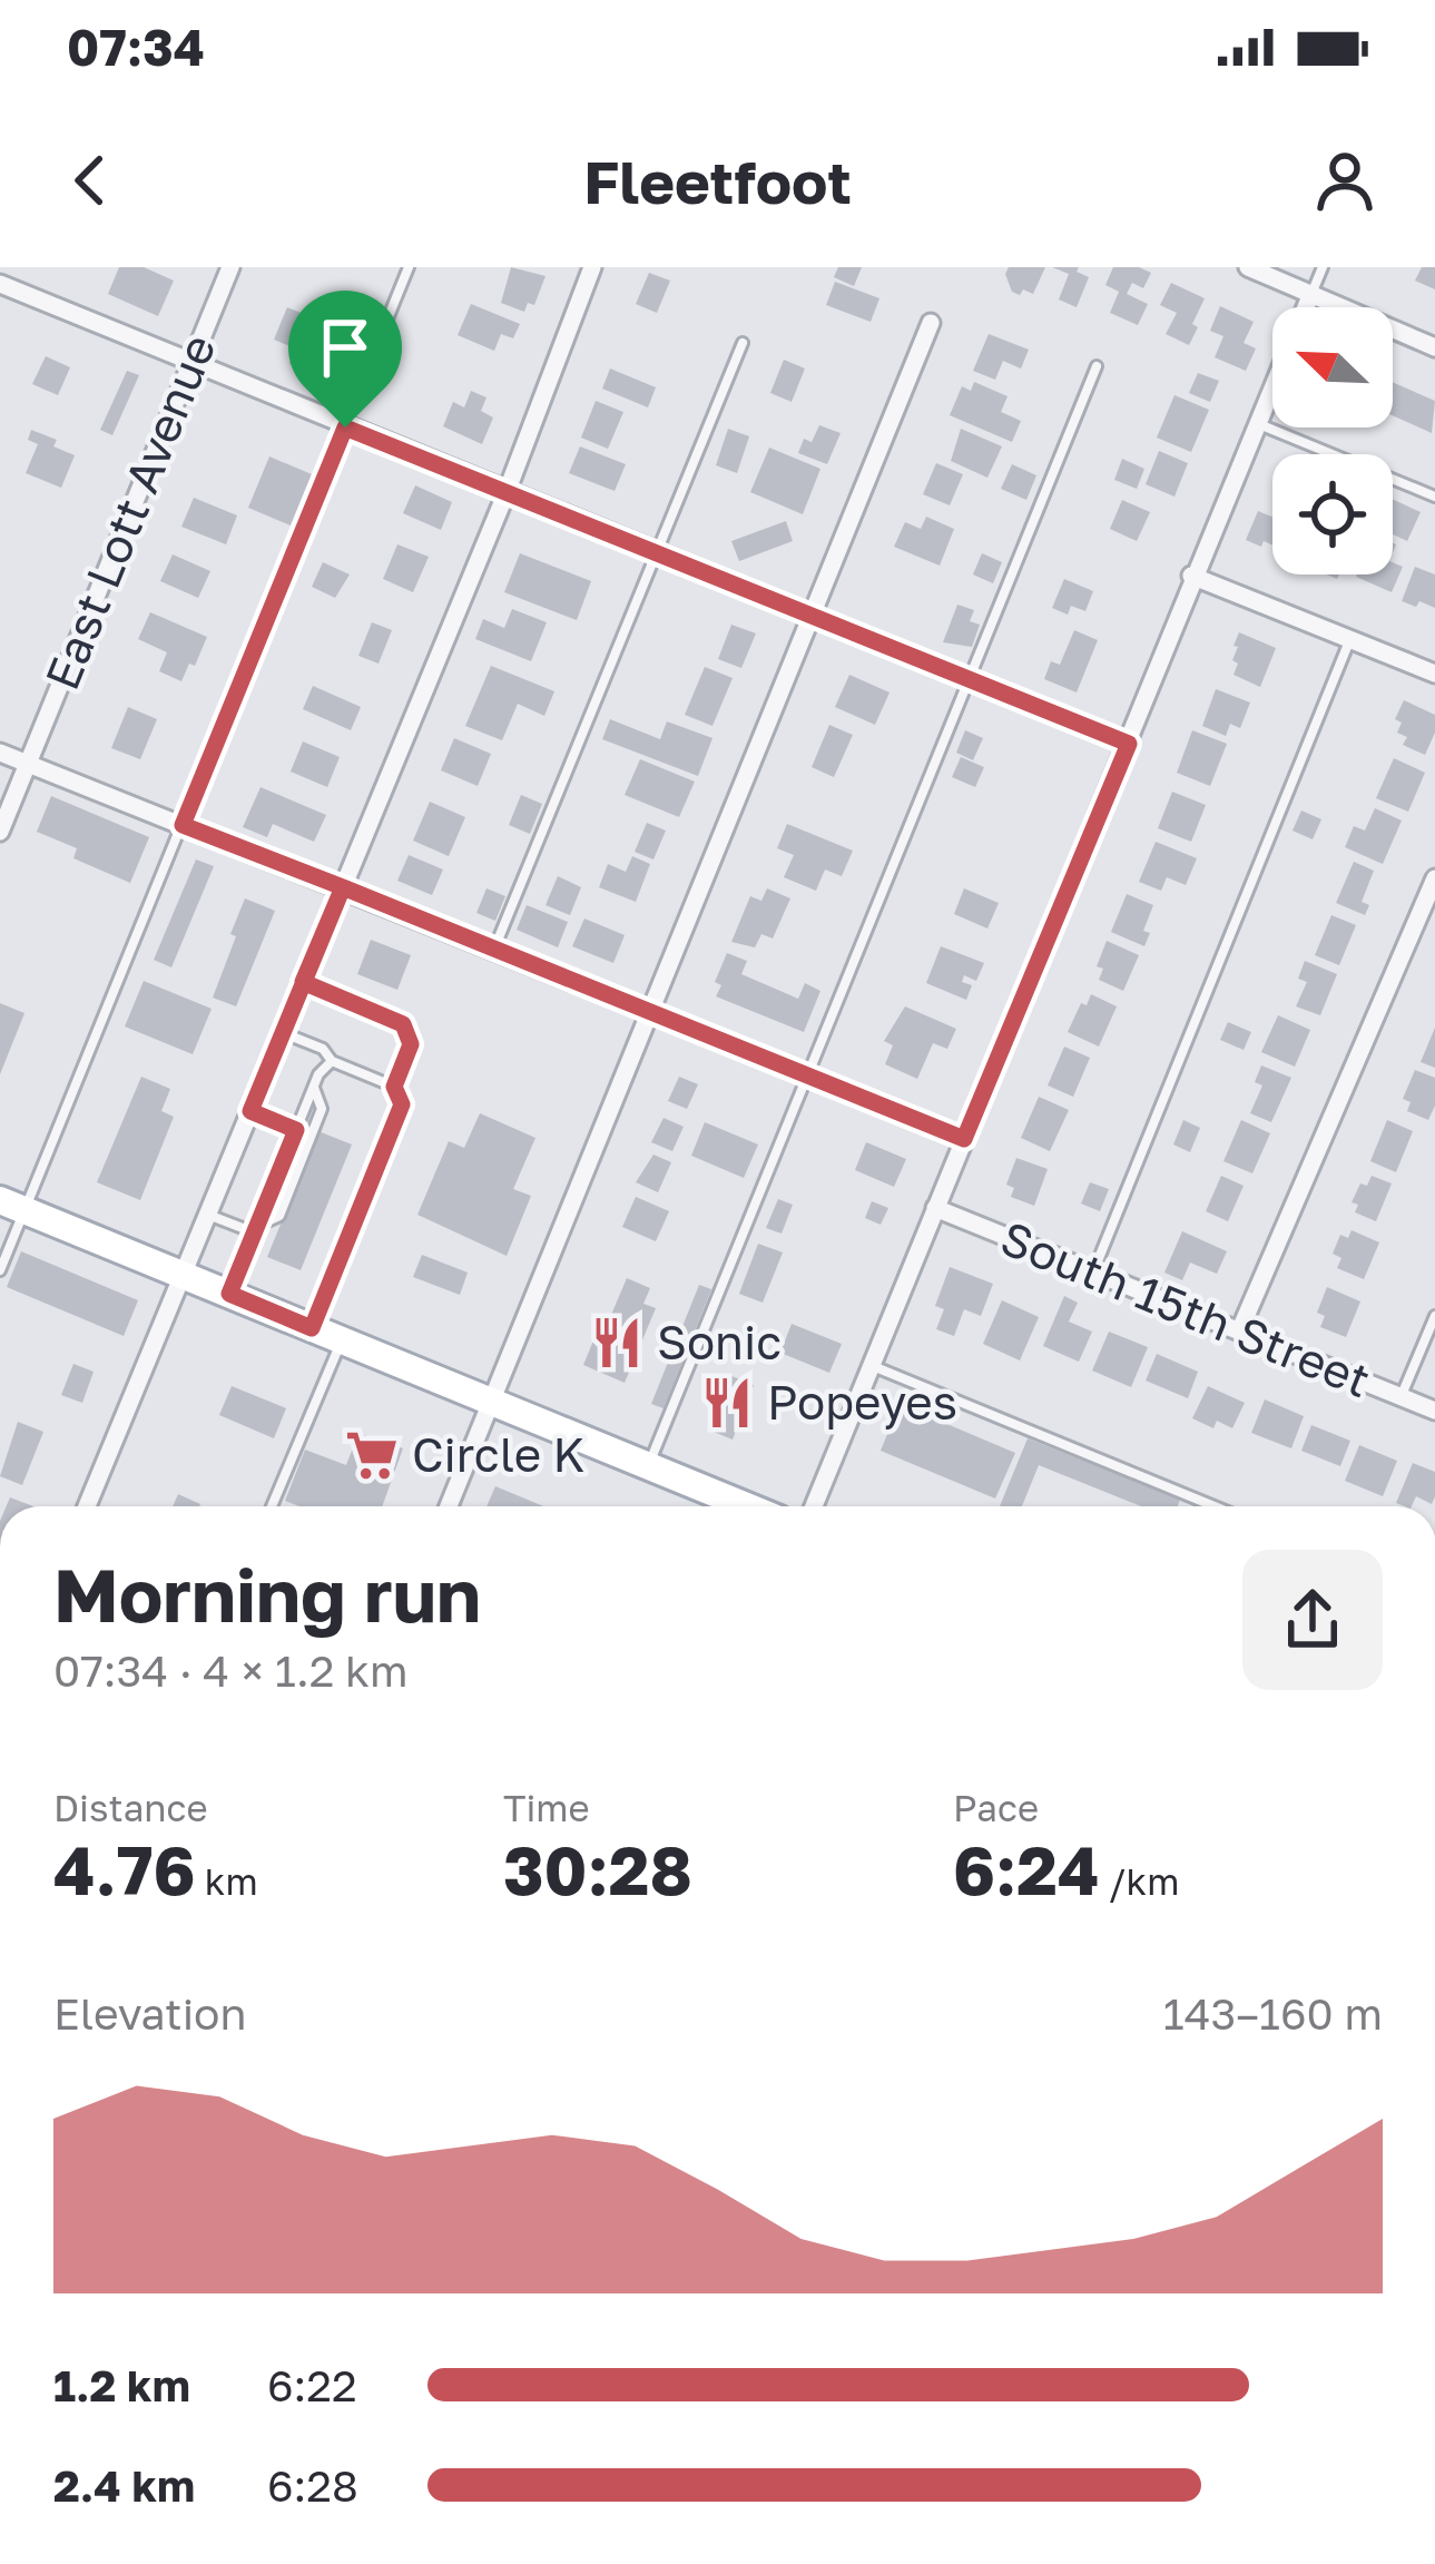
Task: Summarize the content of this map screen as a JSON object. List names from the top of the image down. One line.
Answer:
{"streets":{"street":["East Lott Avenue","South 15th Street"]},"places":{"restaurant":["Sonic","Popeyes"],"supermarket":["Circle K"]},"north":"top left","page":{"status":"07:34","header":"Fleetfoot","heading":["Morning run","07:34 · 4 × 1.2 km"],"stats":[["Distance","4.76 km"],["Time","30:28"],["Pace","6:24 /km"]],"chart":["Elevation","143–160 m"],"list":[{"name":"1.2 km","note":"6:22"},{"name":"2.4 km","note":"6:28"}]}}
